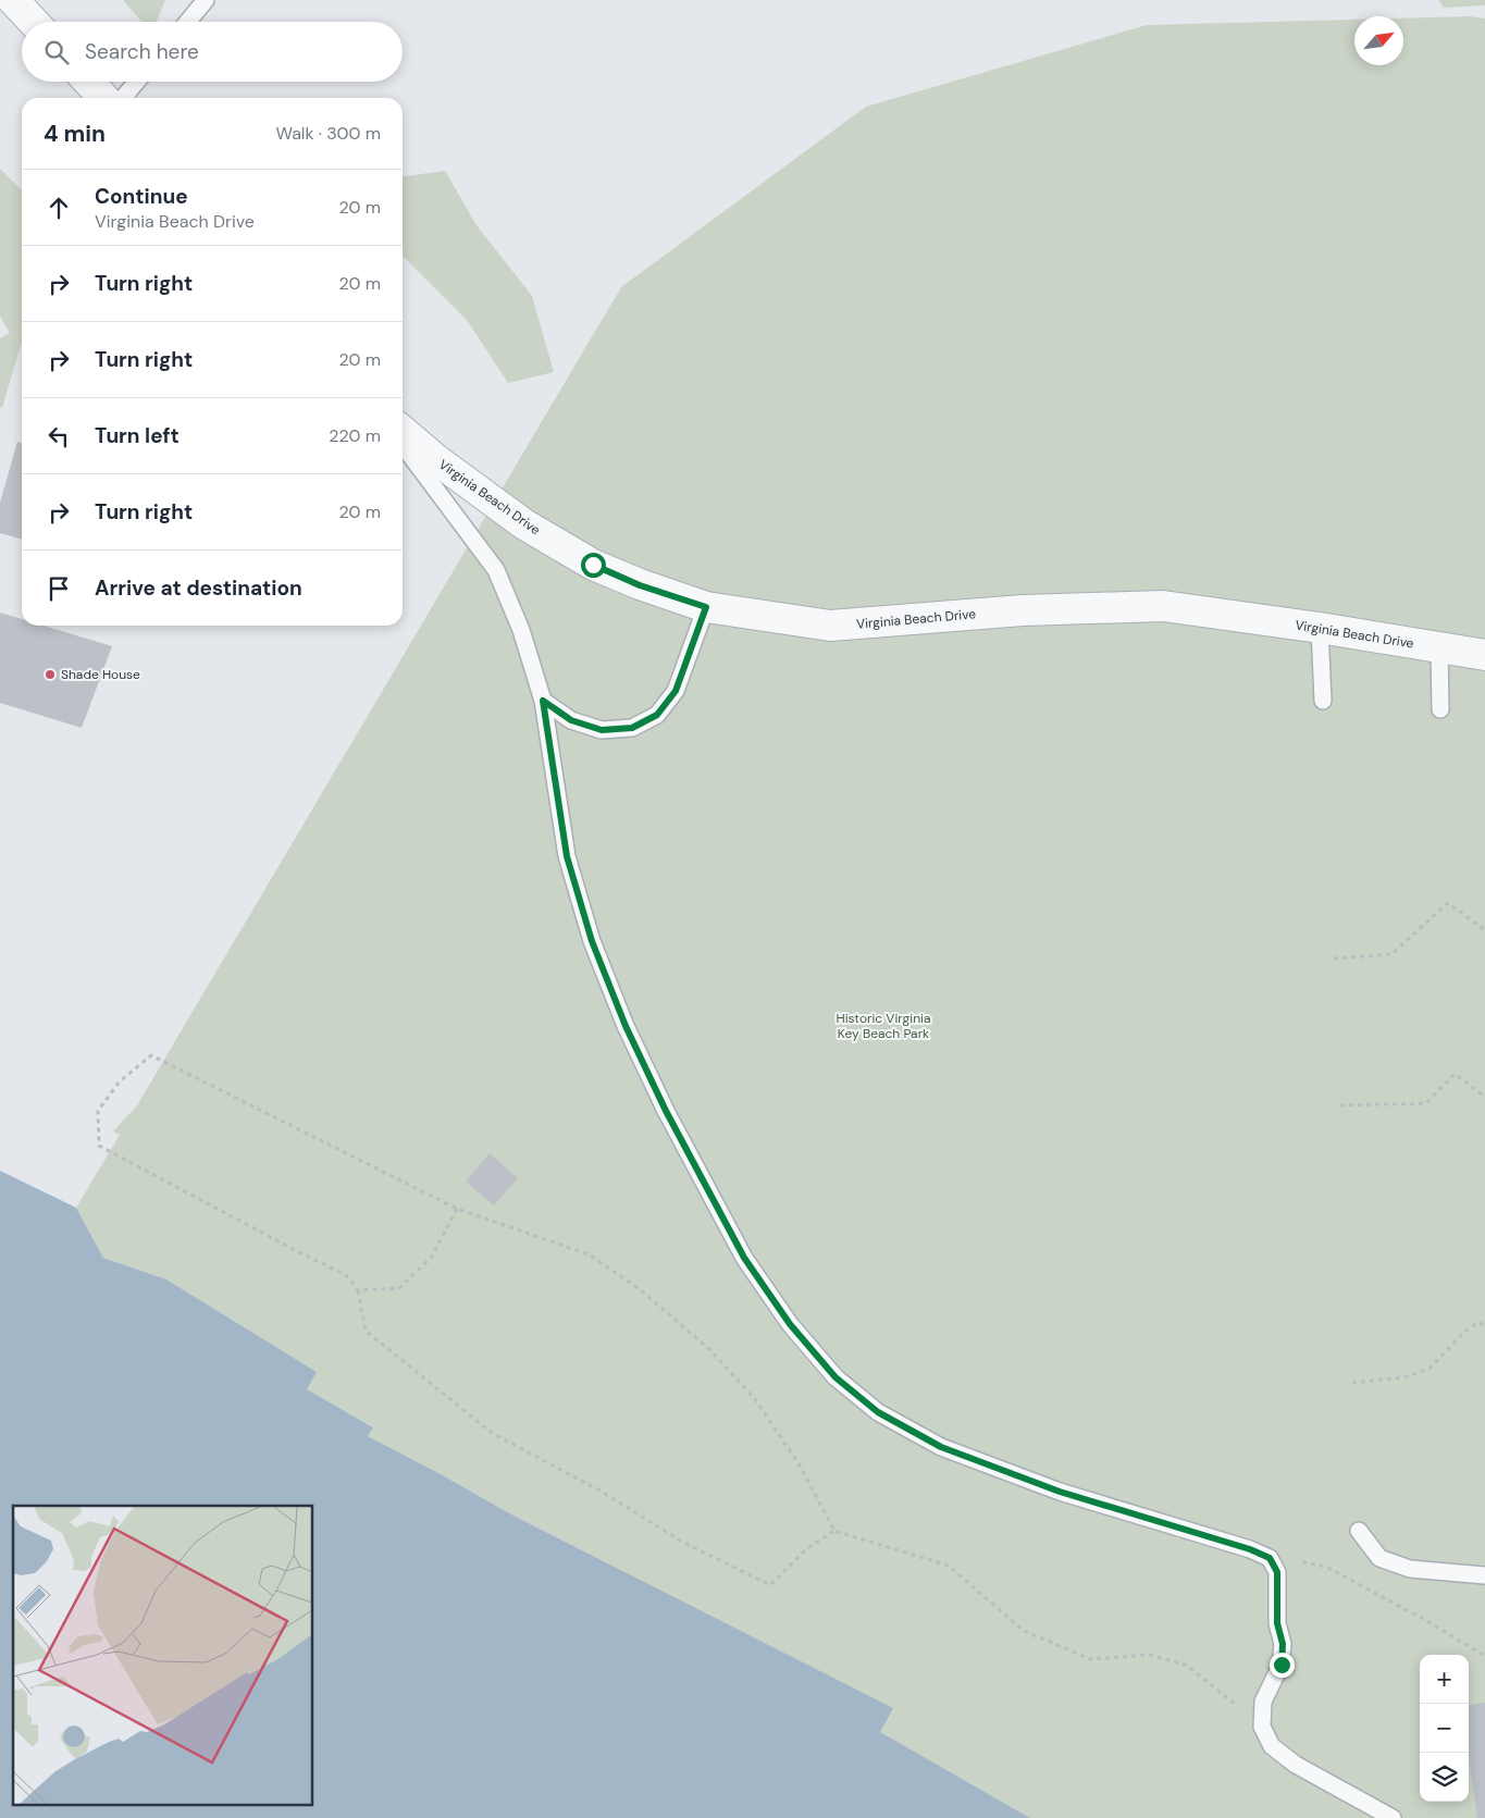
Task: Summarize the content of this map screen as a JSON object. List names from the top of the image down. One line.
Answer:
{"streets":{"street":["Virginia Beach Drive"]},"parks":["Historic Virginia Key Beach Park"],"places":["Shade House"],"north":"top right","page":{"search":"Search here","heading":["4 min","Walk · 300 m"],"list":[["Continue","Virginia Beach Drive","20 m"],["Turn right","20 m"],["Turn right","20 m"],["Turn left","220 m"],["Turn right","20 m"],"Arrive at destination"],"map_buttons":["+","−"]}}
